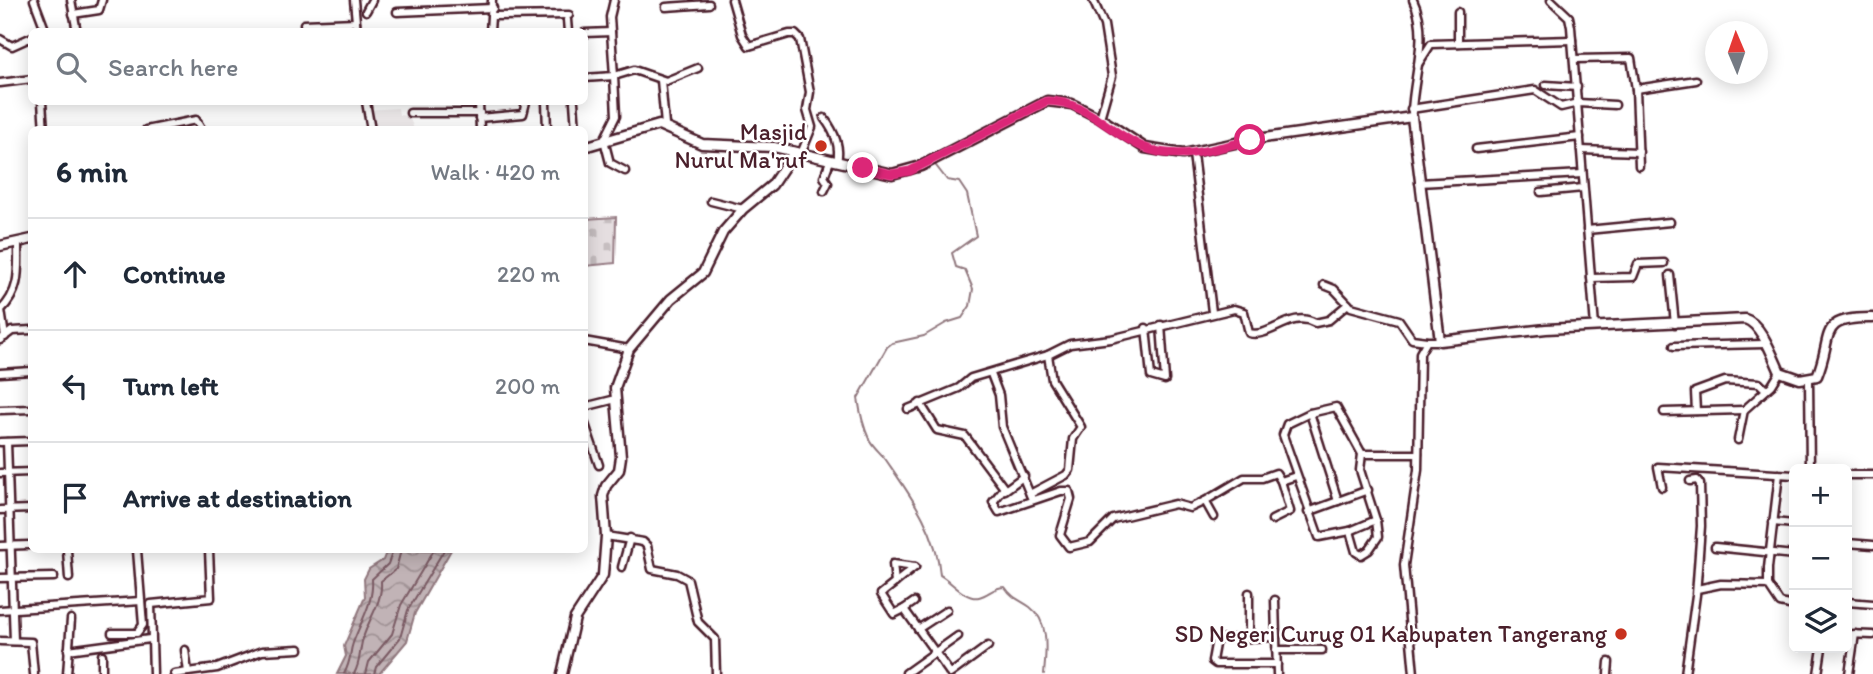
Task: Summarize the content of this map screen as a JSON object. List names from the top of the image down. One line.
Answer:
{"places":["Masjid Nurul Ma'ruf","SD Negeri Curug 01 Kabupaten Tangerang"],"north":"top","page":{"search":"Search here","heading":["6 min","Walk · 420 m"],"list":[["Continue","220 m"],["Turn left","200 m"],"Arrive at destination"],"map_buttons":["+","−"]}}
